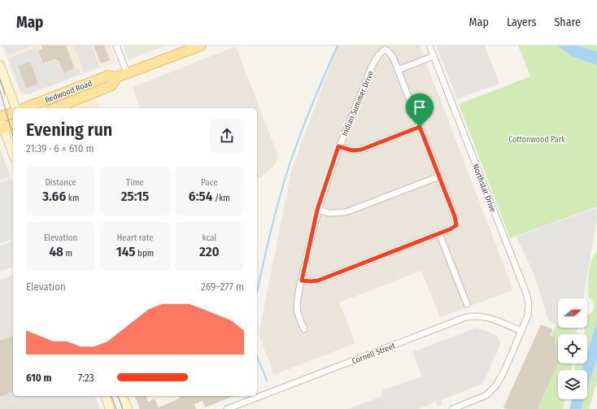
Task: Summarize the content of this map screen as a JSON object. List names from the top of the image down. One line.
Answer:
{"streets":{"main road":["Redwood Road"],"street":["Indian Summer Drive","Northstar Drive","Cornell Street"]},"crossings":[["Northstar Drive","Cornell Street"]],"parks":["Cottonwood Park"],"north":"right","page":{"header":"Map","nav":["Map","Layers","Share"],"heading":["Evening run","21:39 · 6 × 610 m"],"stats":[["Distance","3.66 km"],["Time","25:15"],["Pace","6:54 /km"],["Elevation","48 m"],["Heart rate","145 bpm"],["kcal","220"]],"chart":["Elevation","269–277 m"],"list":[{"name":"610 m","note":"7:23"}]}}
